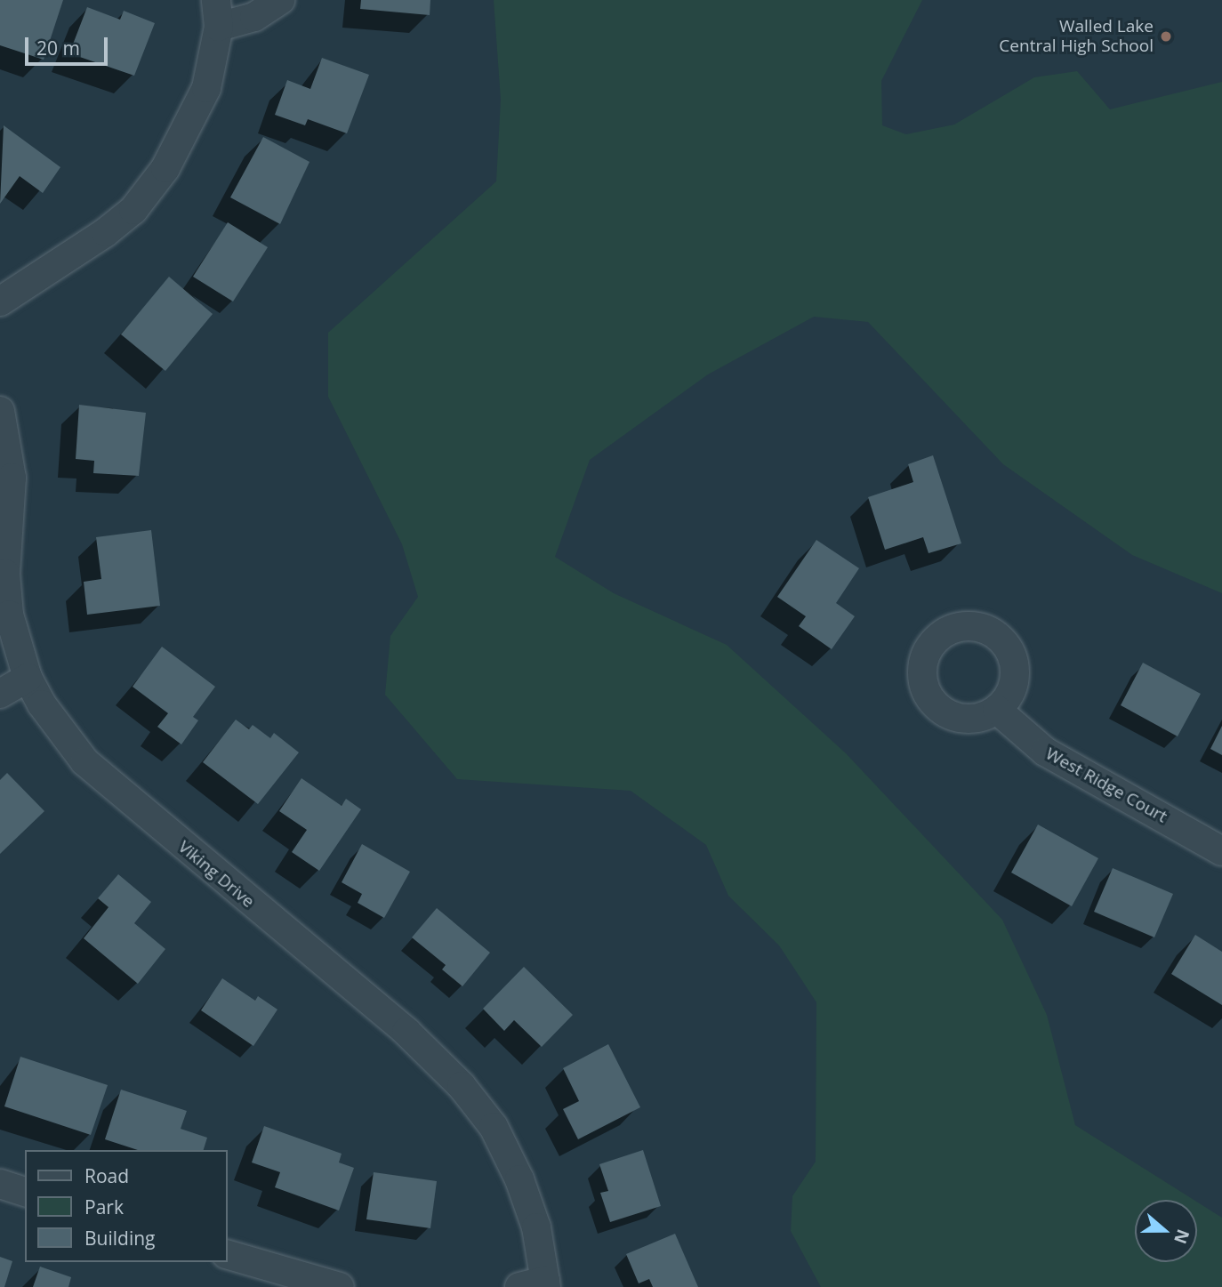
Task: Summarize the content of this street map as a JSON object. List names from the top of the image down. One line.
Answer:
{"streets":{"street":["West Ridge Court","Viking Drive"]},"places":["Walled Lake Central High School"],"legend":["Road","Park","Building"],"scale_bar":"20 m","north":"right"}
